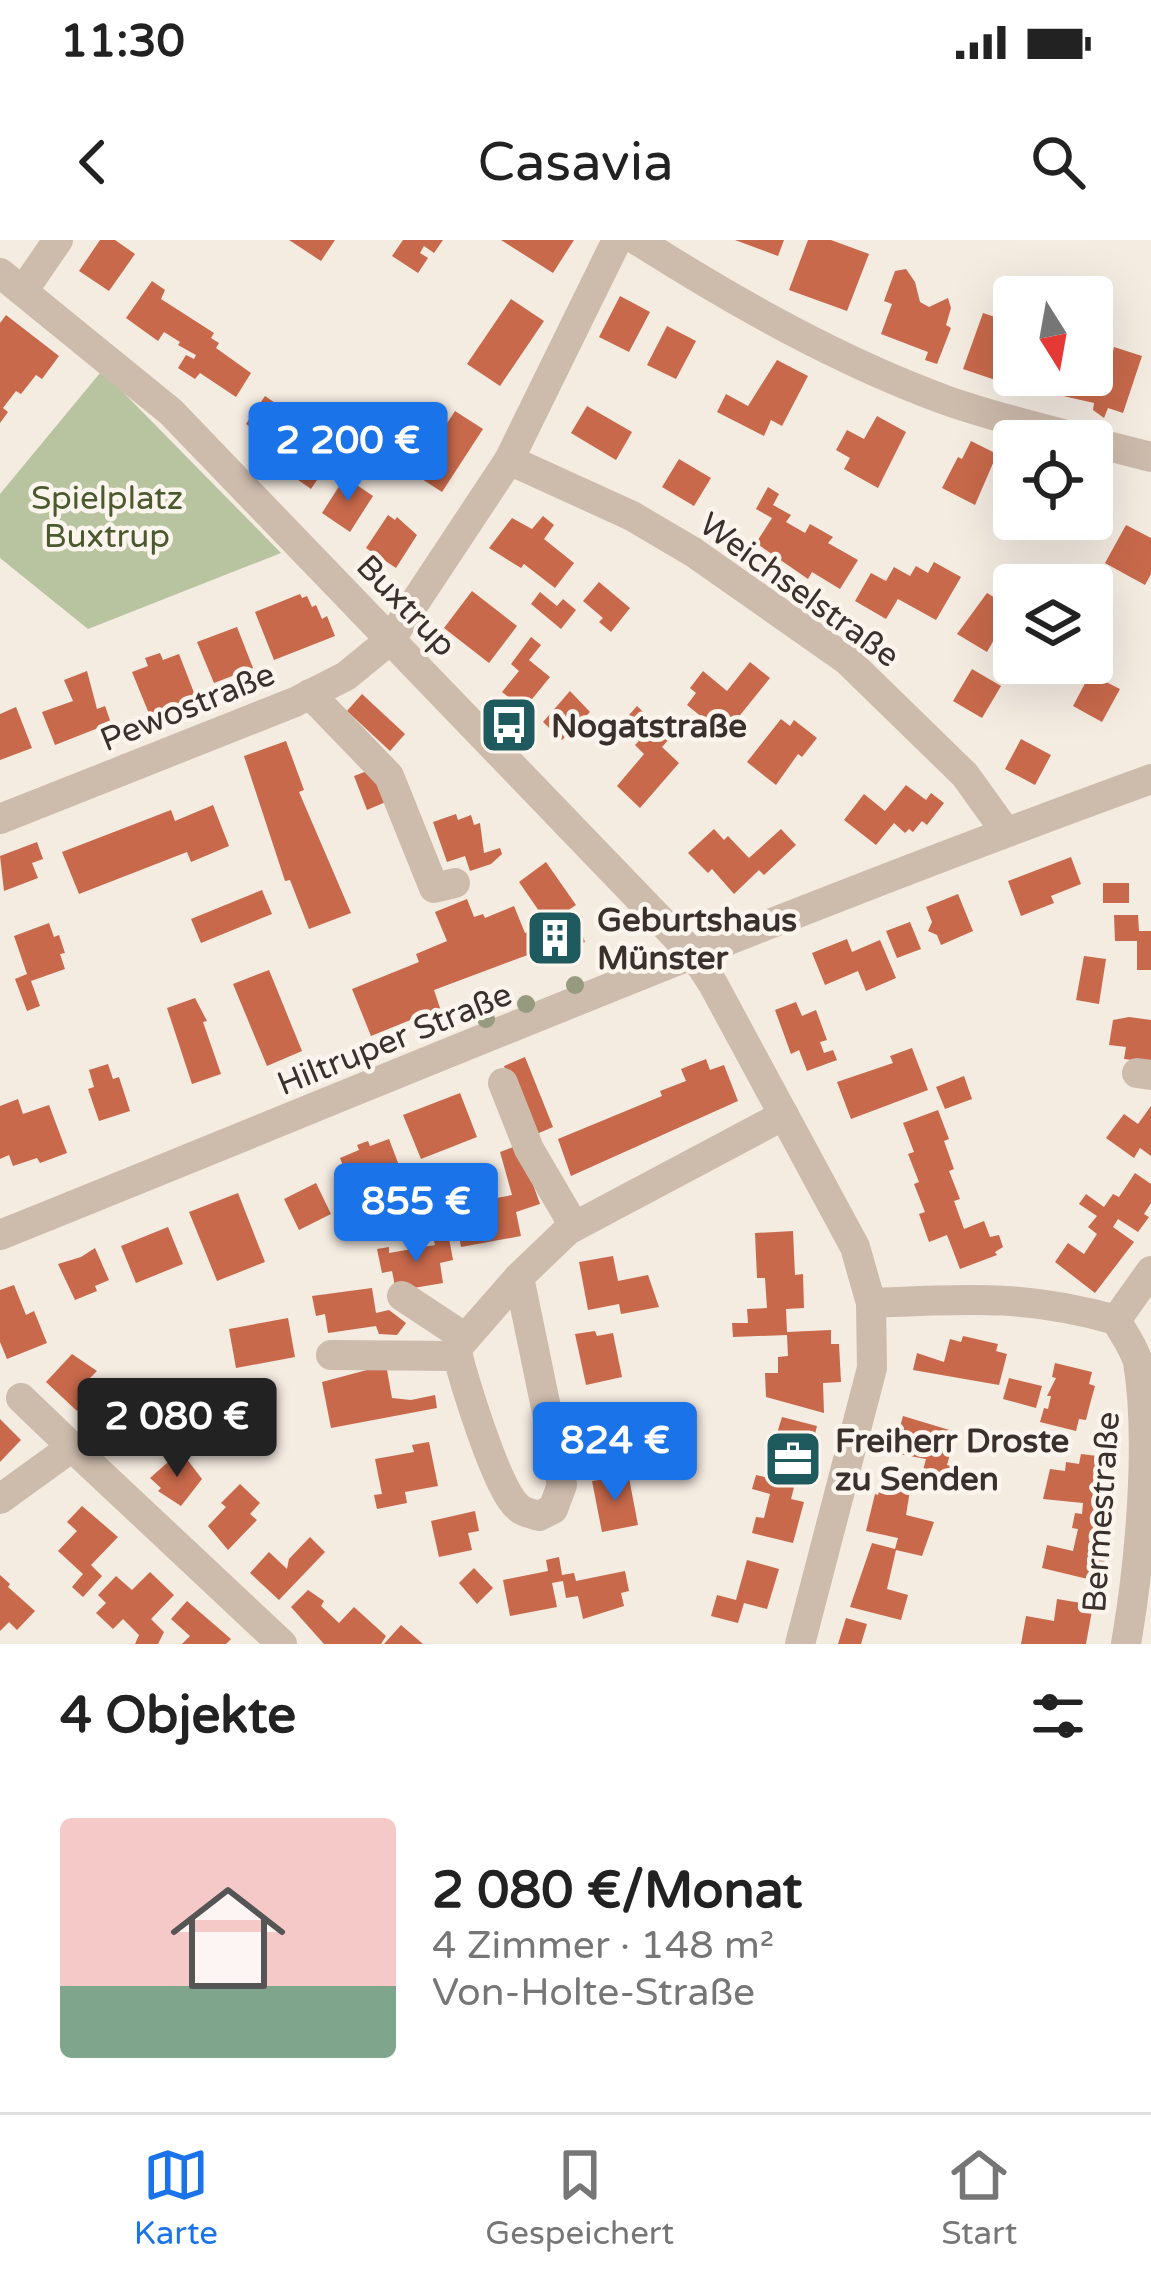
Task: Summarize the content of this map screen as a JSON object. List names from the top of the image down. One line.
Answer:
{"streets":{"street":["Weichselstraße","Buxtrup","Pewostraße","Hiltruper Straße","Bermestraße"]},"crossings":[["Weichselstraße","Hiltruper Straße"],["Buxtrup","Pewostraße"],["Buxtrup","Hiltruper Straße"]],"parks":["Spielplatz Buxtrup"],"places":{"bus stop":["Nogatstraße"],"building":["Geburtshaus Münster"],"office":["Freiherr Droste zu Senden"]},"north":"bottom","page":{"status":"11:30","header":"Casavia","price":["2 200 €","855 €","2 080 €","824 €"],"heading":"4 Objekte","list":[{"name":"2 080 €/Monat","note":"4 Zimmer · 148 m² · Von-Holte-Straße"}],"tabs":["Karte","Gespeichert","Start"]}}
